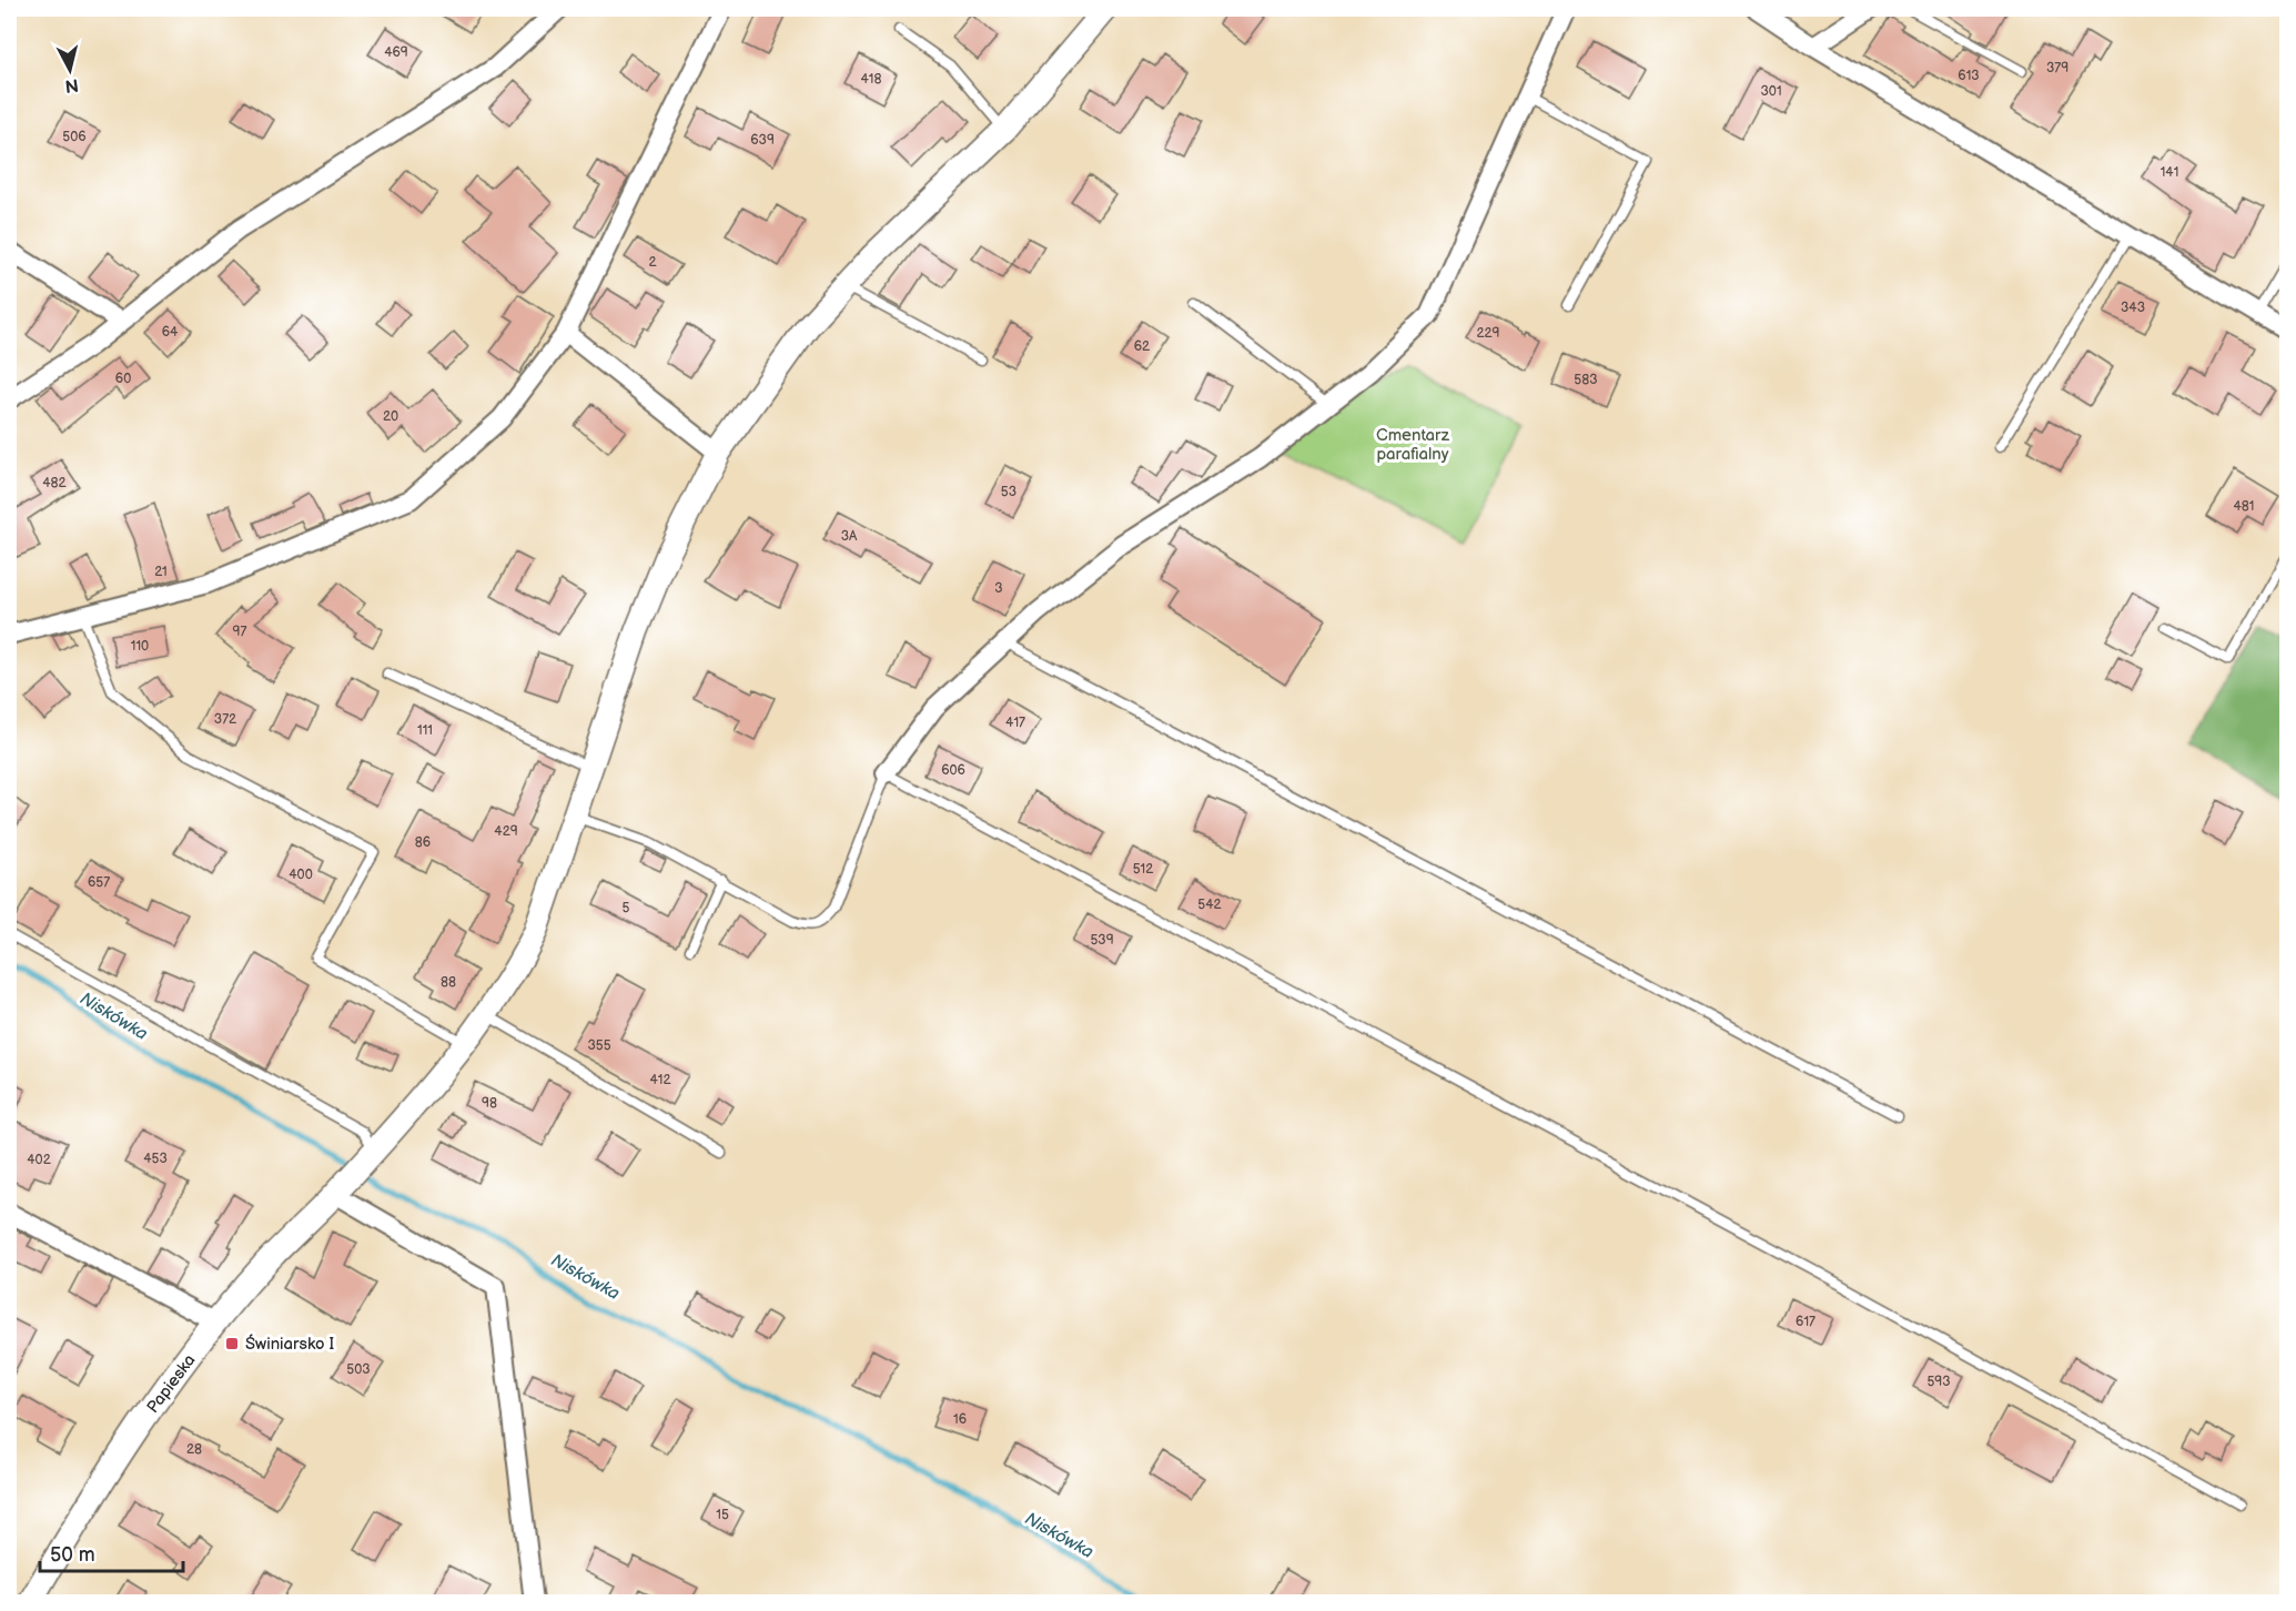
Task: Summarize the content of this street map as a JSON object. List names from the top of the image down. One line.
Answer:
{"streets":{"street":["Papieska"]},"water":["Niskówka"],"parks":["Cmentarz parafialny"],"places":{"transit":["Świniarsko I"]},"house_numbers":["469","379","613","418","301","506","639","141","2","343","64","229","62","60","583","20","482","53","481","3A","21","3","97","110","372","417","111","606","429","86","512","400","657","542","5","539","88","355","412","98","453","402","617","503","593","16","28","15"],"scale_bar":"50 m","north":"bottom"}
